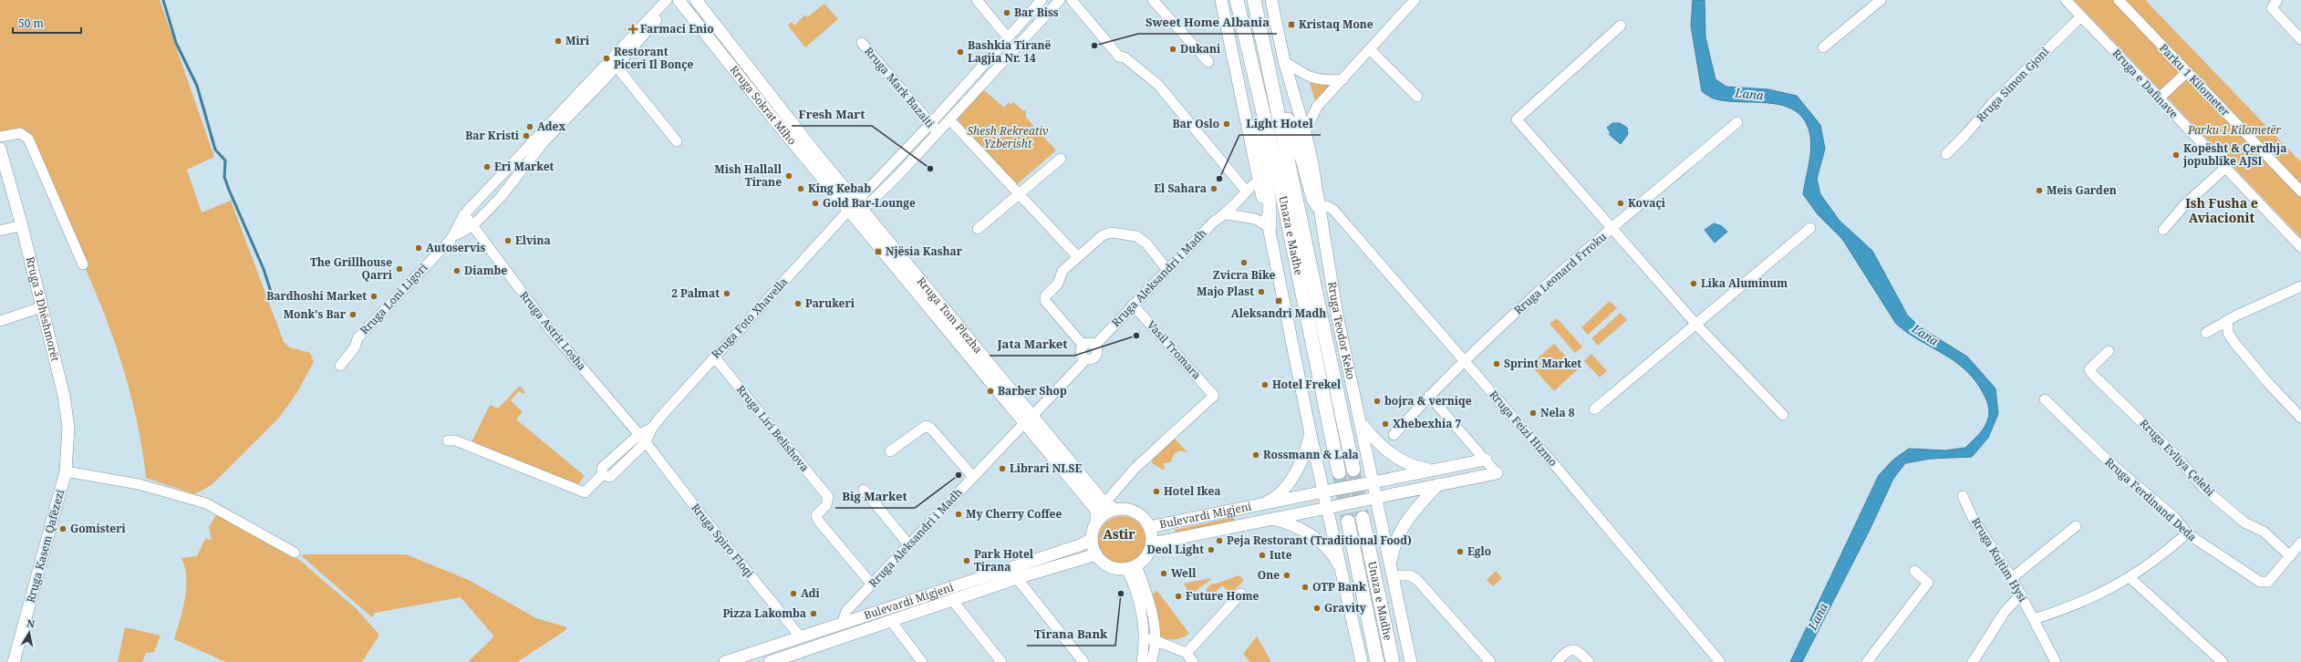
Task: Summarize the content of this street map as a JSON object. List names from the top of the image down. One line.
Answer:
{"streets":{"highway":["Unaza e Madhe"],"main road":["Rruga Sokrat Miho","Rruga 3 Dhëshmorët","Rruga Tom Plezha","Rruga Teodor Keko","Bulevardi Migjeni","Rruga Kasem Qafëzezi"],"street":["Parku 1 Kilometer","Rruga e Dafinave","Rruga Simon Gjoni","Rruga Mark Bazaiti","Rruga Leonard Frroku","Rruga Aleksandri i Madh","Rruga Loni Ligori","Rruga Foto Xhavella","Rruga Astrit Losha","Vasil Tromara","Rruga Liri Belishova","Rruga Feizi Hizmo","Rruga Evliya Çelebi","Rruga Ferdinand Deda","Rruga Spiro Floqi","Rruga Kujtim Hysi"]},"crossings":[["Rruga e Dafinave","Rruga Simon Gjoni"],["Rruga Mark Bazaiti","Rruga Foto Xhavella"],["Rruga Sokrat Miho","Rruga Tom Plezha"],["Rruga Sokrat Miho","Rruga Foto Xhavella"],["Rruga Leonard Frroku","Rruga Feizi Hizmo"],["Rruga Aleksandri i Madh","Rruga Tom Plezha"],["Rruga Aleksandri i Madh","Vasil Tromara"],["Rruga Aleksandri i Madh","Rruga Liri Belishova"],["Rruga Aleksandri i Madh","Bulevardi Migjeni"],["Rruga Loni Ligori","Rruga Astrit Losha"],["Rruga 3 Dhëshmorët","Rruga Kasem Qafëzezi"],["Rruga Tom Plezha","Rruga Foto Xhavella"],["Rruga Tom Plezha","Vasil Tromara"],["Rruga Tom Plezha","Bulevardi Migjeni"],["Rruga Foto Xhavella","Rruga Liri Belishova"],["Rruga Astrit Losha","Rruga Spiro Floqi"],["Rruga Teodor Keko","Rruga Feizi Hizmo"],["Rruga Teodor Keko","Bulevardi Migjeni"],["Rruga Evliya Çelebi","Rruga Ferdinand Deda"],["Bulevardi Migjeni","Rruga Spiro Floqi"]],"districts":["Ish Fusha e Aviacionit","Astir"],"water":["Lana"],"parks":["Parku 1 Kilometër","Shesh Rekreativ Yzberisht"],"places":{"other":["Bar Biss","Miri","Sweet Home Albania","Dukani","Bashkia Tiranë Lagjia Nr. 14","Restorant Piceri Il Bonçe","Bar Oslo","Adex","Bar Kristi","Kopësht & Çerdhja jopublike AJSI","Eri Market","Fresh Mart","Mish Hallall Tirane","Light Hotel","King Kebab","El Sahara","Meis Garden","Gold Bar-Lounge","Kovaçi","Elvina","Autoservis","Zvicra Bike","The Grillhouse Qarri","Diambe","Lika Aluminum","Majo Plast","2 Palmat","Bardhoshi Market","Parukeri","Monk's Bar","Jata Market","Sprint Market","Hotel Frekel","Barber Shop","bojra & verniqe","Nela 8","Xhebexhia 7","Rossmann & Lala","Librari NI.SE","Big Market","Hotel Ikea","My Cherry Coffee","Gomisteri","Peja Restorant (Traditional Food)","Deol Light","Eglo","Iute","Park Hotel Tirana","Well","One","OTP Bank","Adi","Tirana Bank","Future Home","Gravity","Pizza Lakomba"],"transit":["Kristaq Mone","Njësia Kashar","Aleksandri Madh"],"health":["Farmaci Enio"]},"scale_bar":"50 m","north":"top"}
